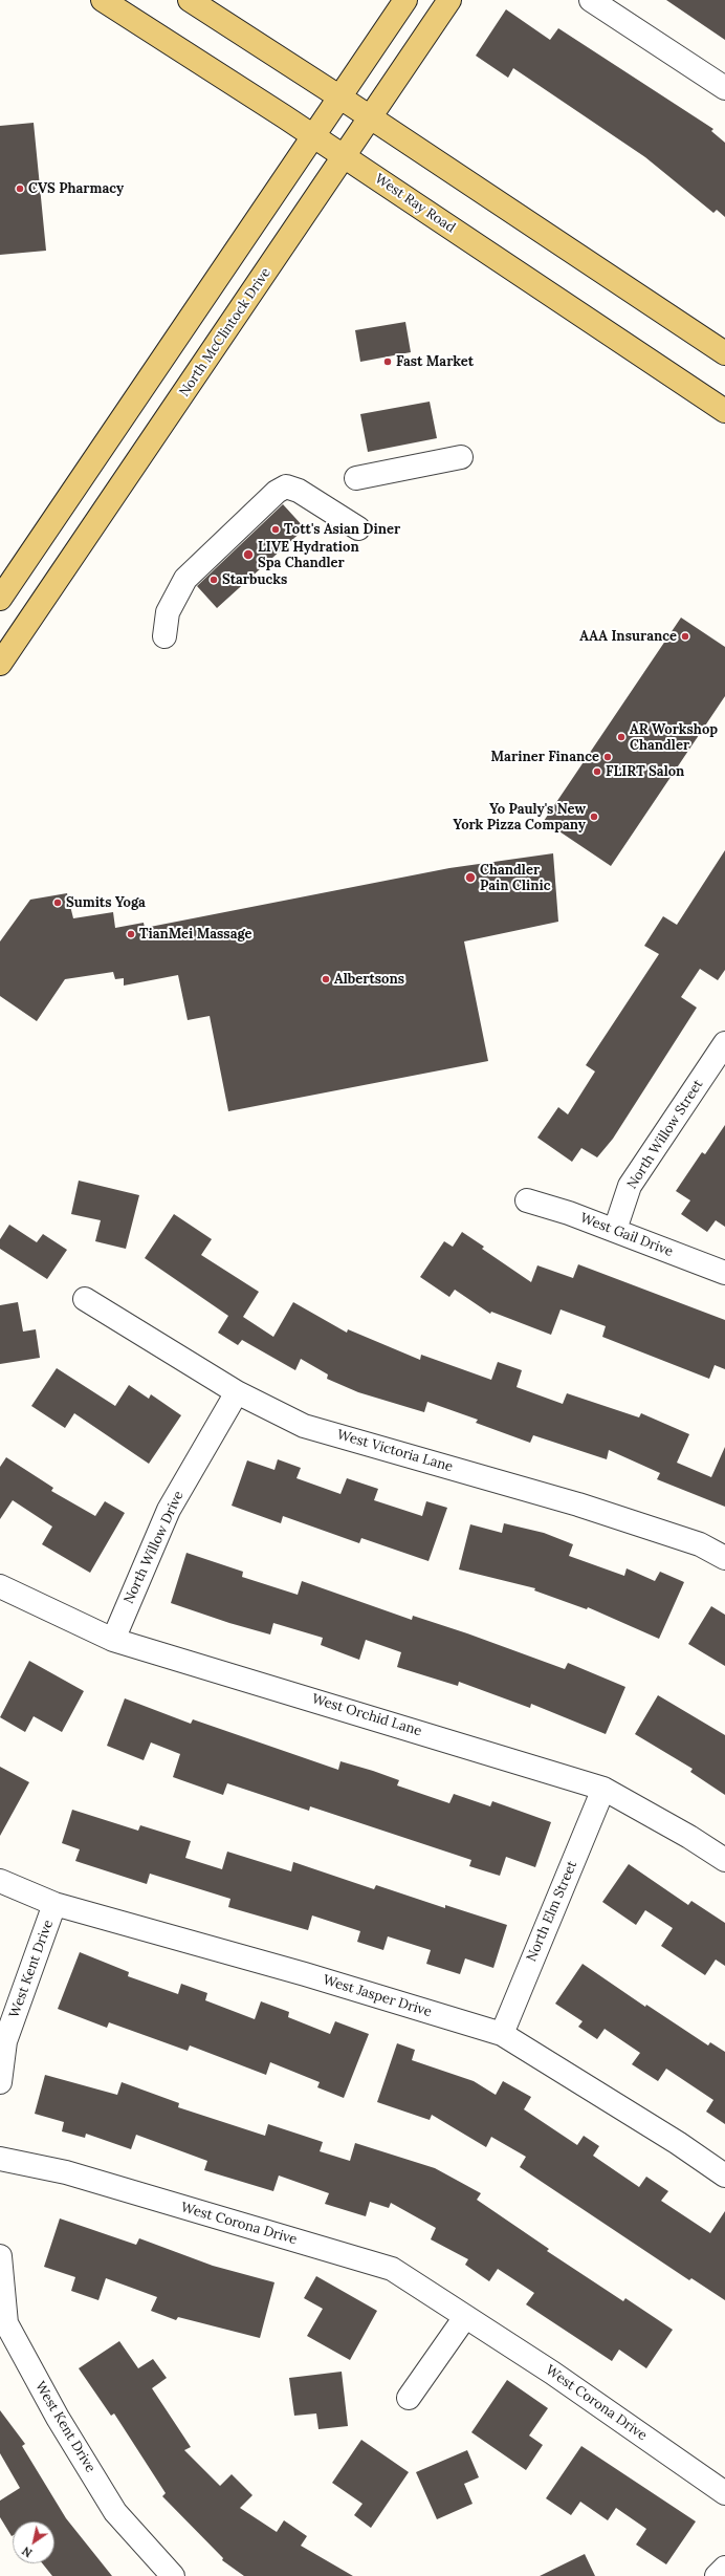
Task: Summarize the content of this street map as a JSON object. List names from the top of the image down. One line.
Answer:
{"streets":{"main road":["West Ray Road","North McClintock Drive"],"street":["North Willow Street","West Gail Drive","West Victoria Lane","North Willow Drive","West Orchid Lane","North Elm Street","West Kent Drive","West Jasper Drive","West Corona Drive"]},"crossings":[["West Ray Road","North McClintock Drive"],["North Willow Street","West Gail Drive"],["West Victoria Lane","North Willow Drive"],["North Willow Drive","West Orchid Lane"],["West Orchid Lane","North Elm Street"],["North Elm Street","West Jasper Drive"],["West Kent Drive","West Jasper Drive"]],"places":["CVS Pharmacy","Fast Market","Tott's Asian Diner","LIVE Hydration Spa Chandler","Starbucks","AAA Insurance","AR Workshop Chandler","Mariner Finance","FLIRT Salon","Yo Pauly's New York Pizza Company","Chandler Pain Clinic","Sumits Yoga","TianMei Massage","Albertsons"],"north":"bottom left"}
